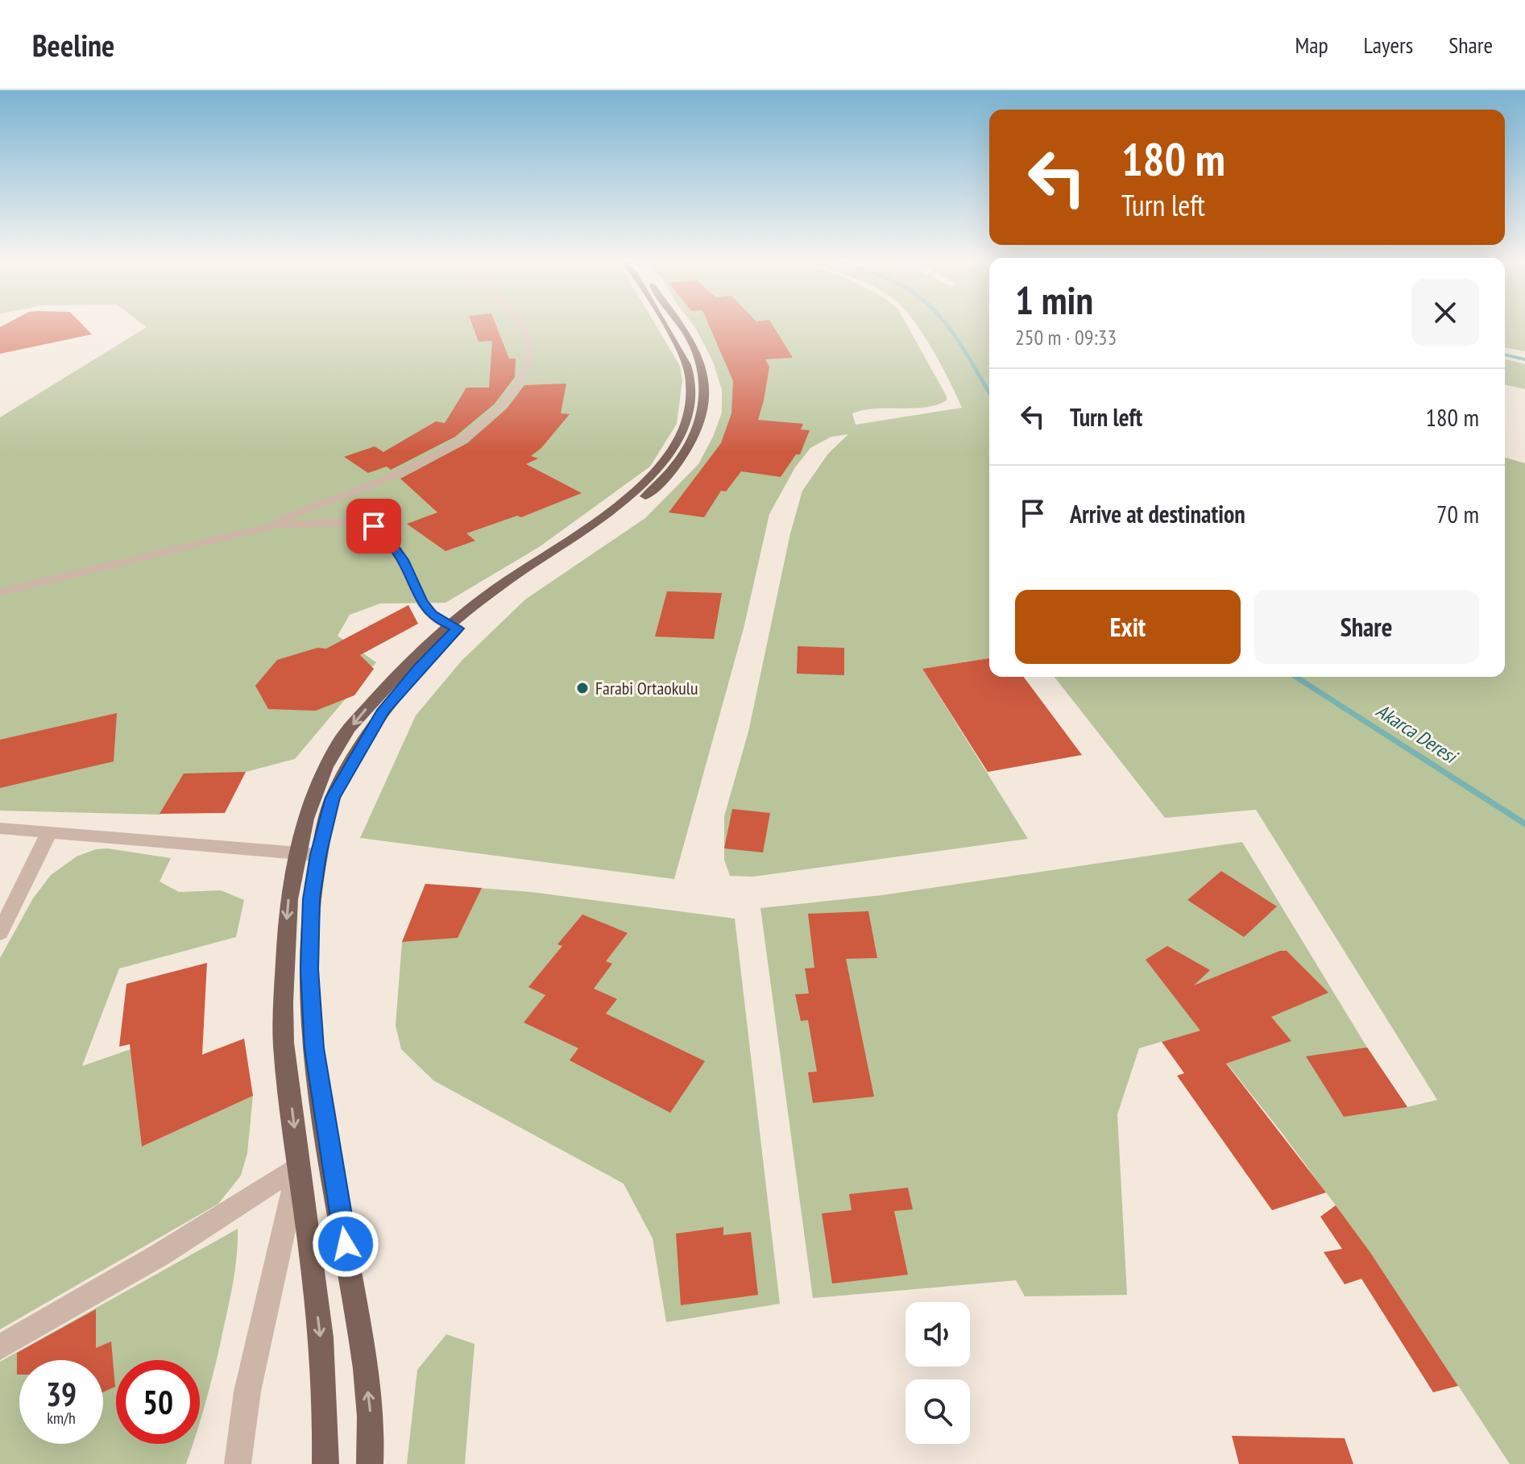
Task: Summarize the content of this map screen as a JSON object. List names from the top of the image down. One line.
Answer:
{"water":["Akarca Deresi"],"places":["Farabi Ortaokulu"],"page":{"header":"Beeline","nav":["Map","Layers","Share"],"turn":["180 m","Turn left"],"heading":["1 min","250 m · 09:33"],"list":[{"name":"Turn left","value":"180 m"},{"name":"Arrive at destination","value":"70 m"}],"buttons":["Exit","Share"],"speed":"39 km/h","limit":"50"}}
